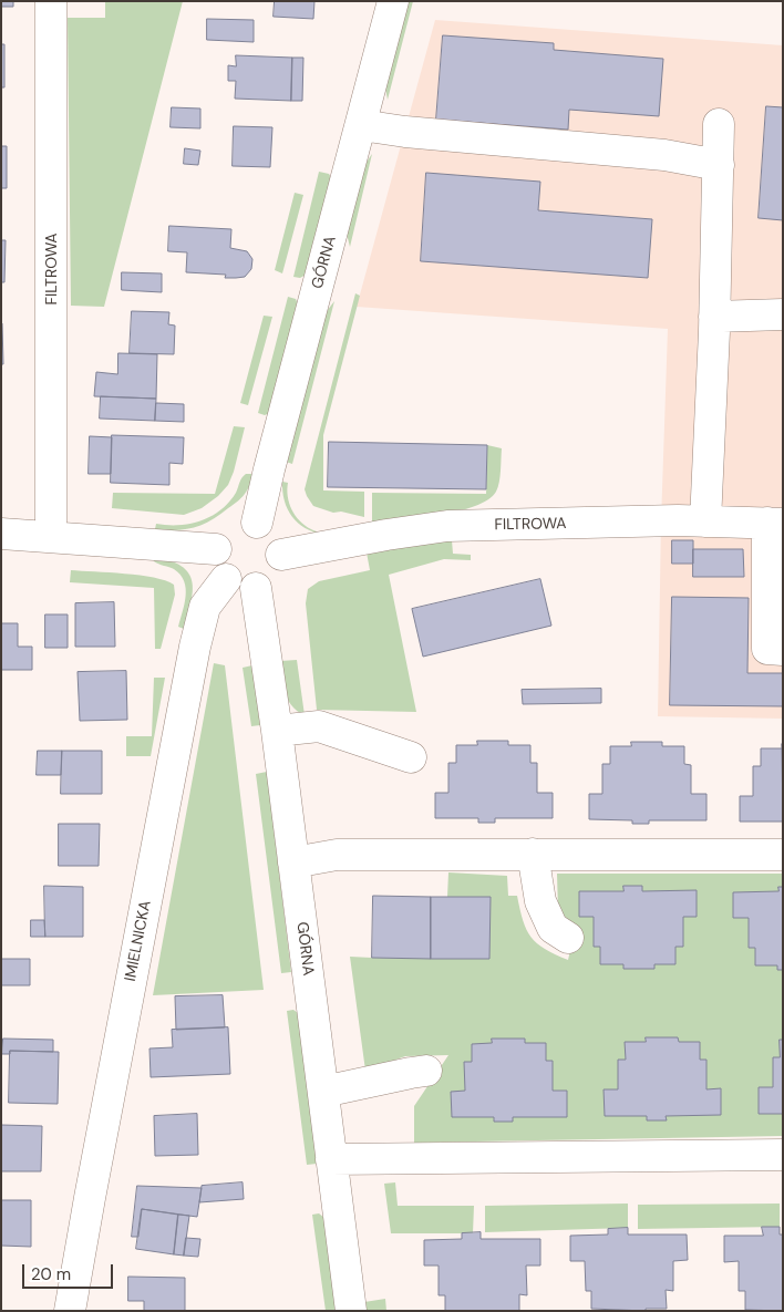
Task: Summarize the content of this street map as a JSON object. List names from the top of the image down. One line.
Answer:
{"streets":{"street":["GÓRNA","FILTROWA","IMIELNICKA"]},"crossings":[["GÓRNA","FILTROWA"],["GÓRNA","IMIELNICKA"],["FILTROWA","IMIELNICKA"]],"scale_bar":"20 m"}
